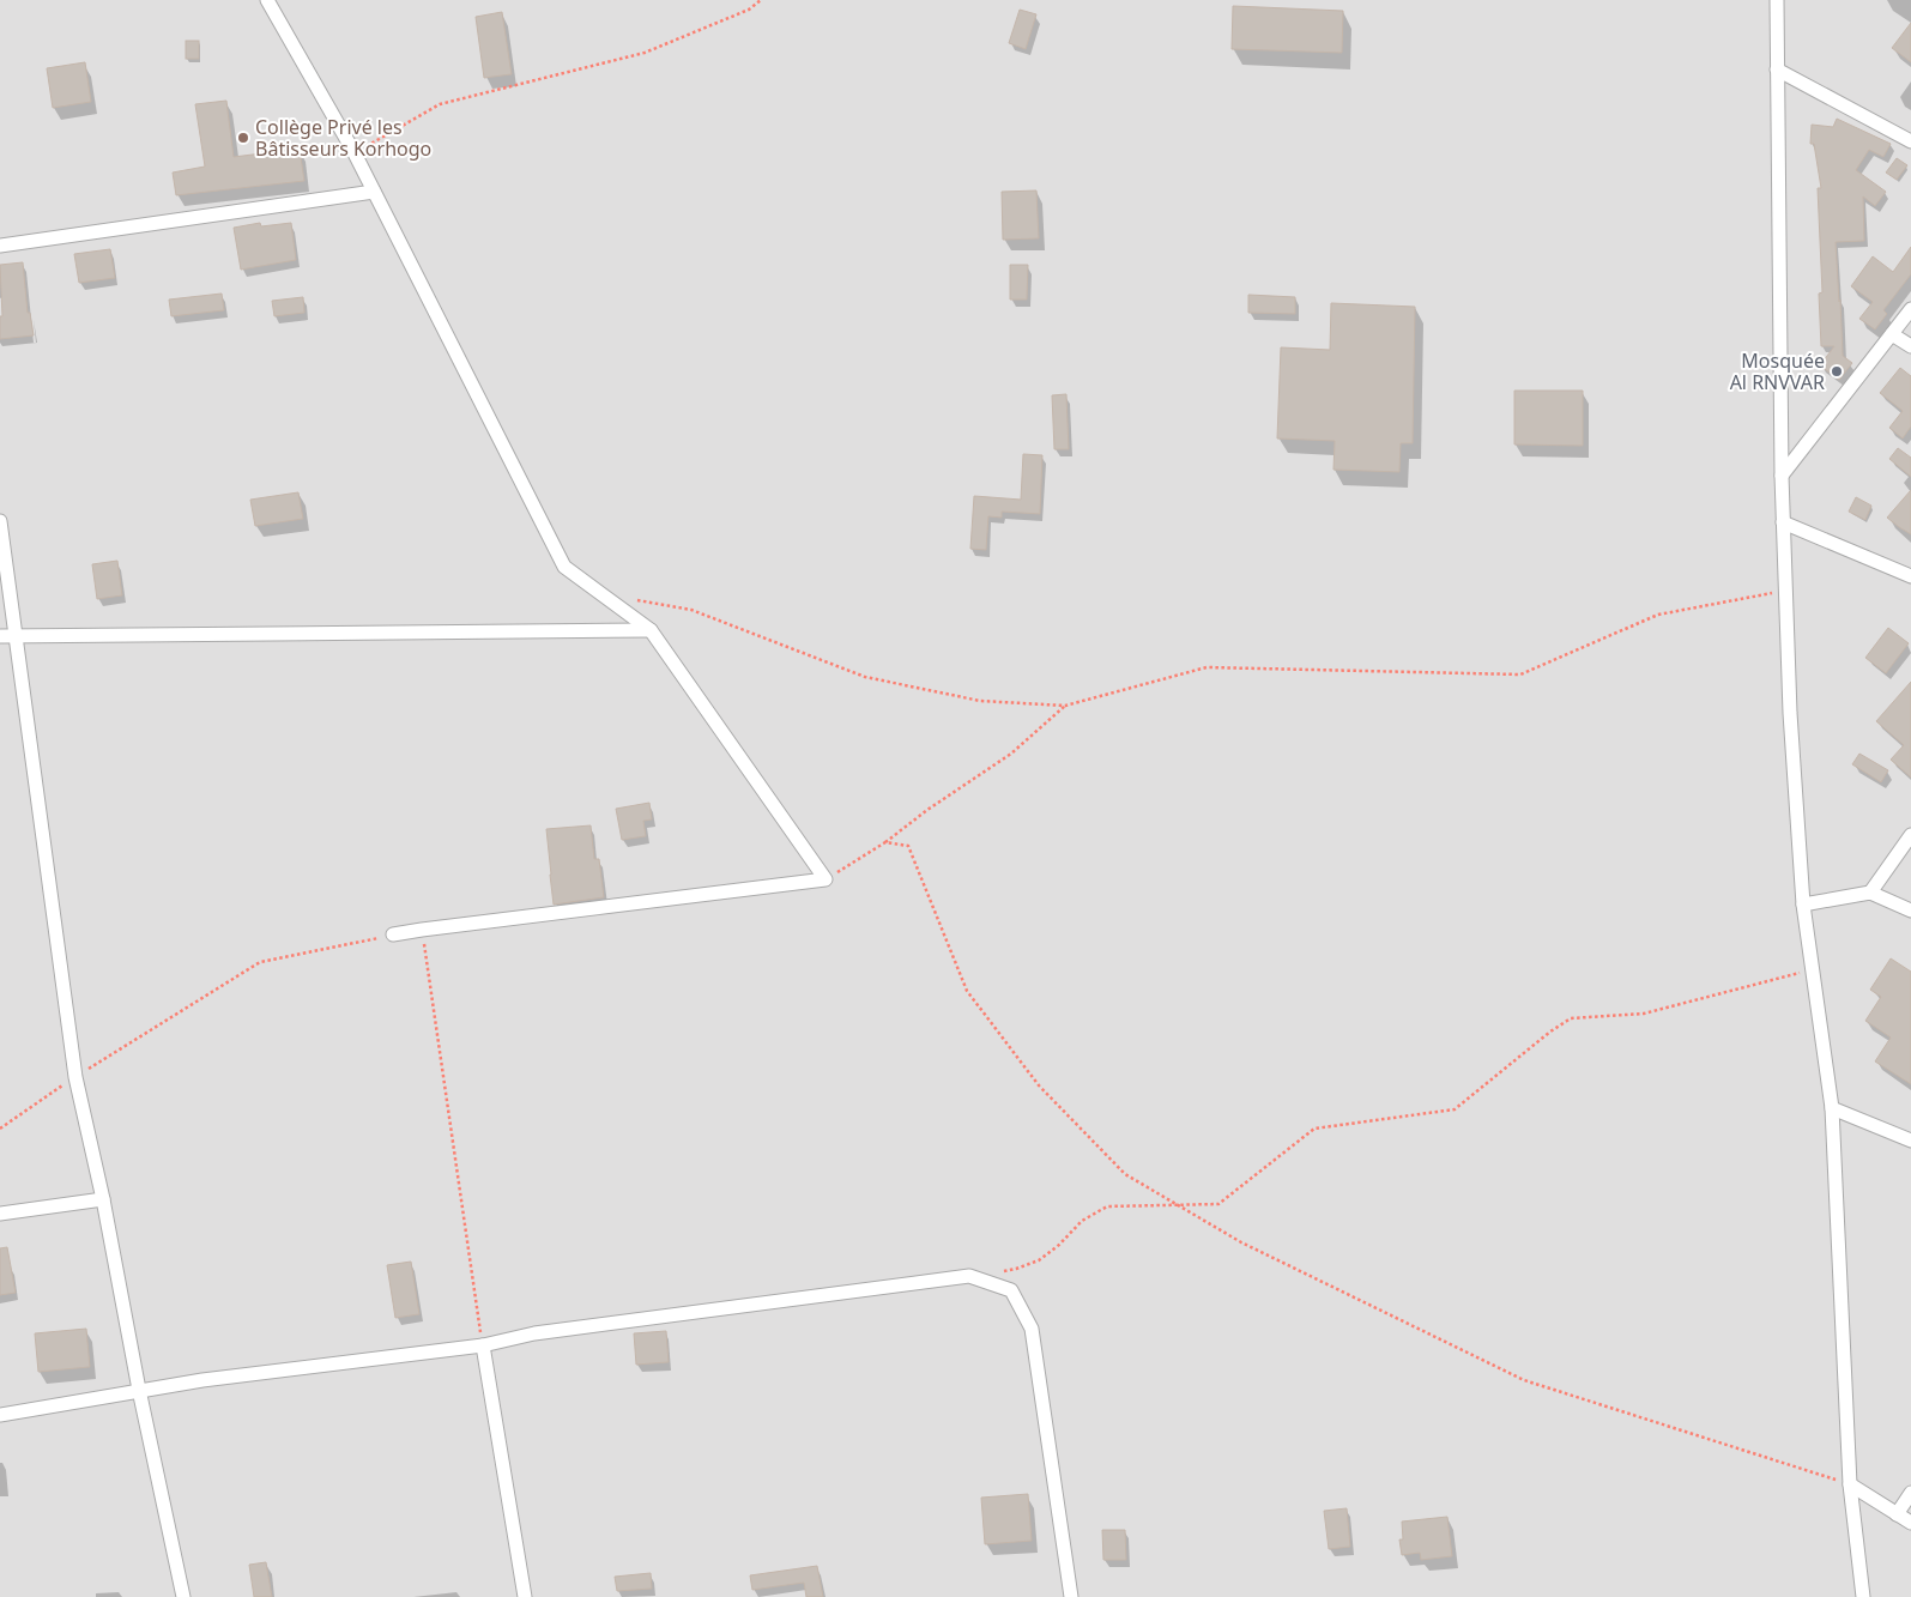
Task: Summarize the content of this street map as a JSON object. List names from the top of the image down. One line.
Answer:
{"places":["Collège Privé les Bâtisseurs Korhogo","Mosquée Al RNVVAR"]}
